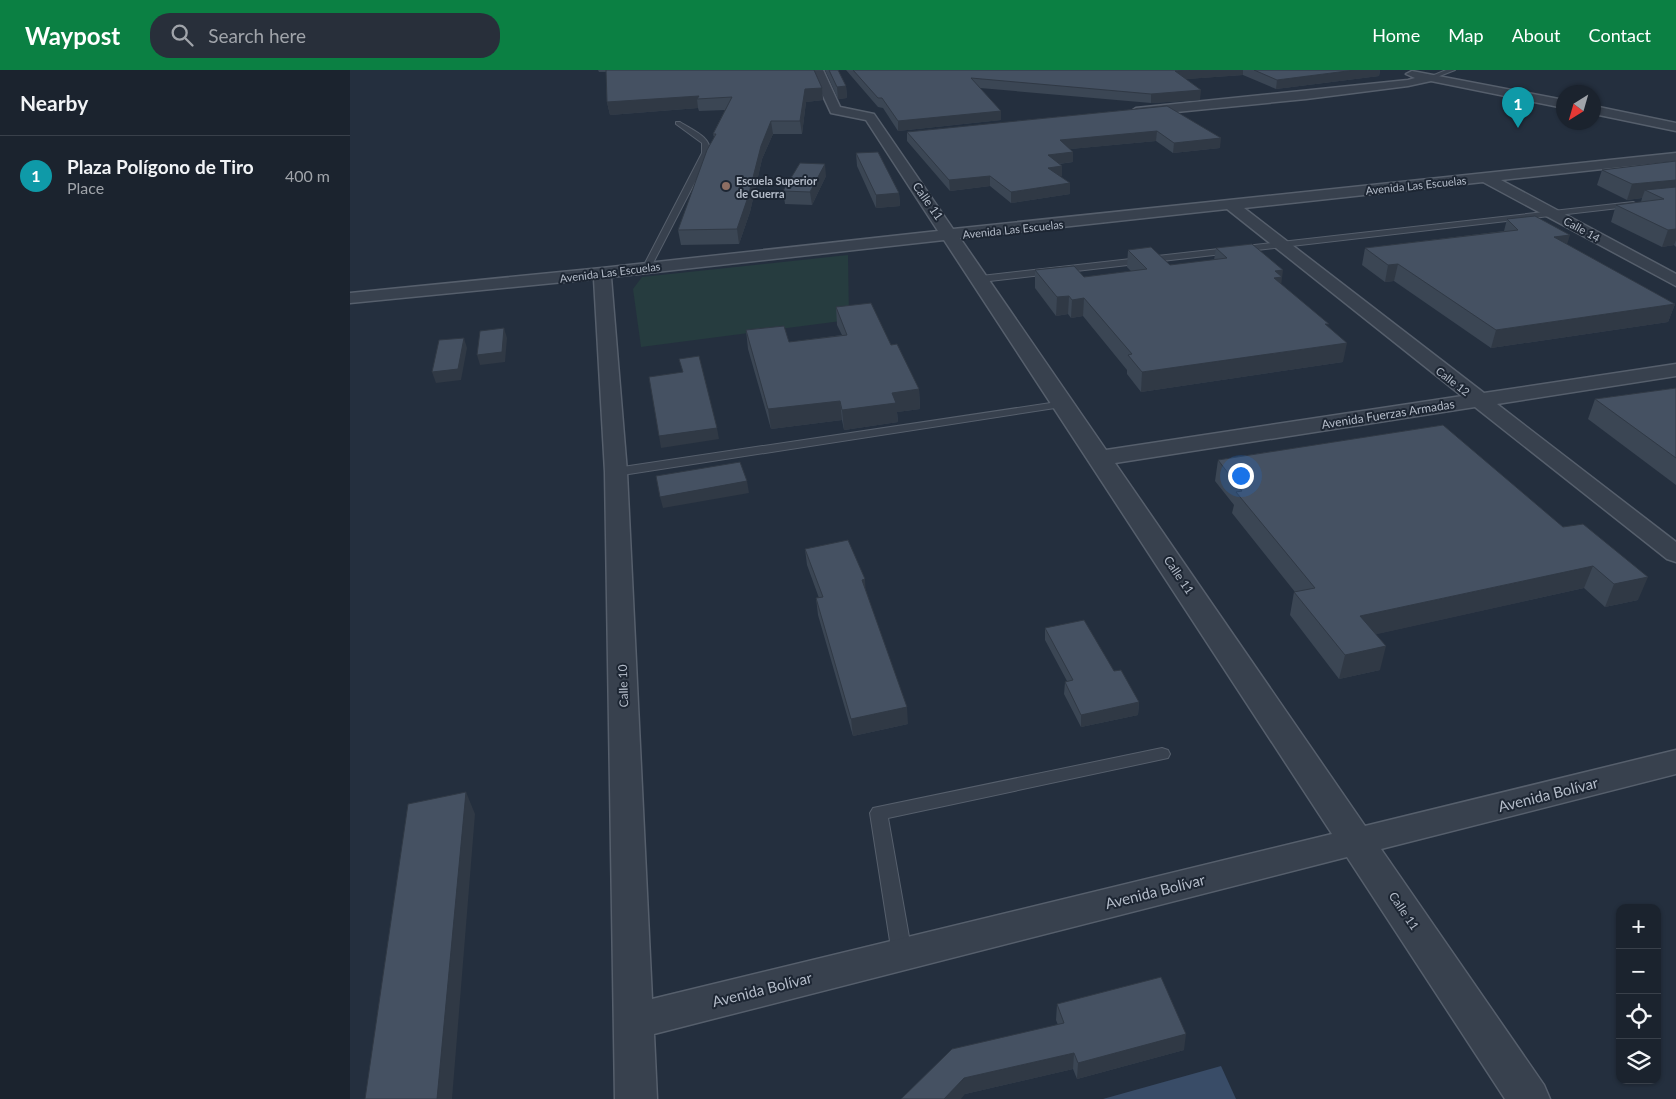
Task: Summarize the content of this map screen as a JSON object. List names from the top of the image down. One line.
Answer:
{"streets":{"street":["Avenida Las Escuelas","Calle 11","Calle 14","Calle 12","Avenida Fuerzas Armadas","Calle 10","Avenida Bolívar"]},"crossings":[["Avenida Las Escuelas","Calle 11"],["Avenida Las Escuelas","Calle 14"],["Avenida Las Escuelas","Calle 12"],["Avenida Las Escuelas","Calle 10"],["Calle 11","Avenida Fuerzas Armadas"],["Calle 11","Avenida Bolívar"],["Calle 12","Avenida Fuerzas Armadas"],["Calle 10","Avenida Bolívar"]],"places":["Escuela Superior de Guerra"],"north":"bottom left","page":{"header":"Waypost","search":"Search here","nav":["Home","Map","About","Contact"],"heading":"Nearby","pins":"1","list":[{"mark":"1","name":"Plaza Polígono de Tiro","note":"Place","value":"400 m"}],"map_buttons":["+","−"]}}
